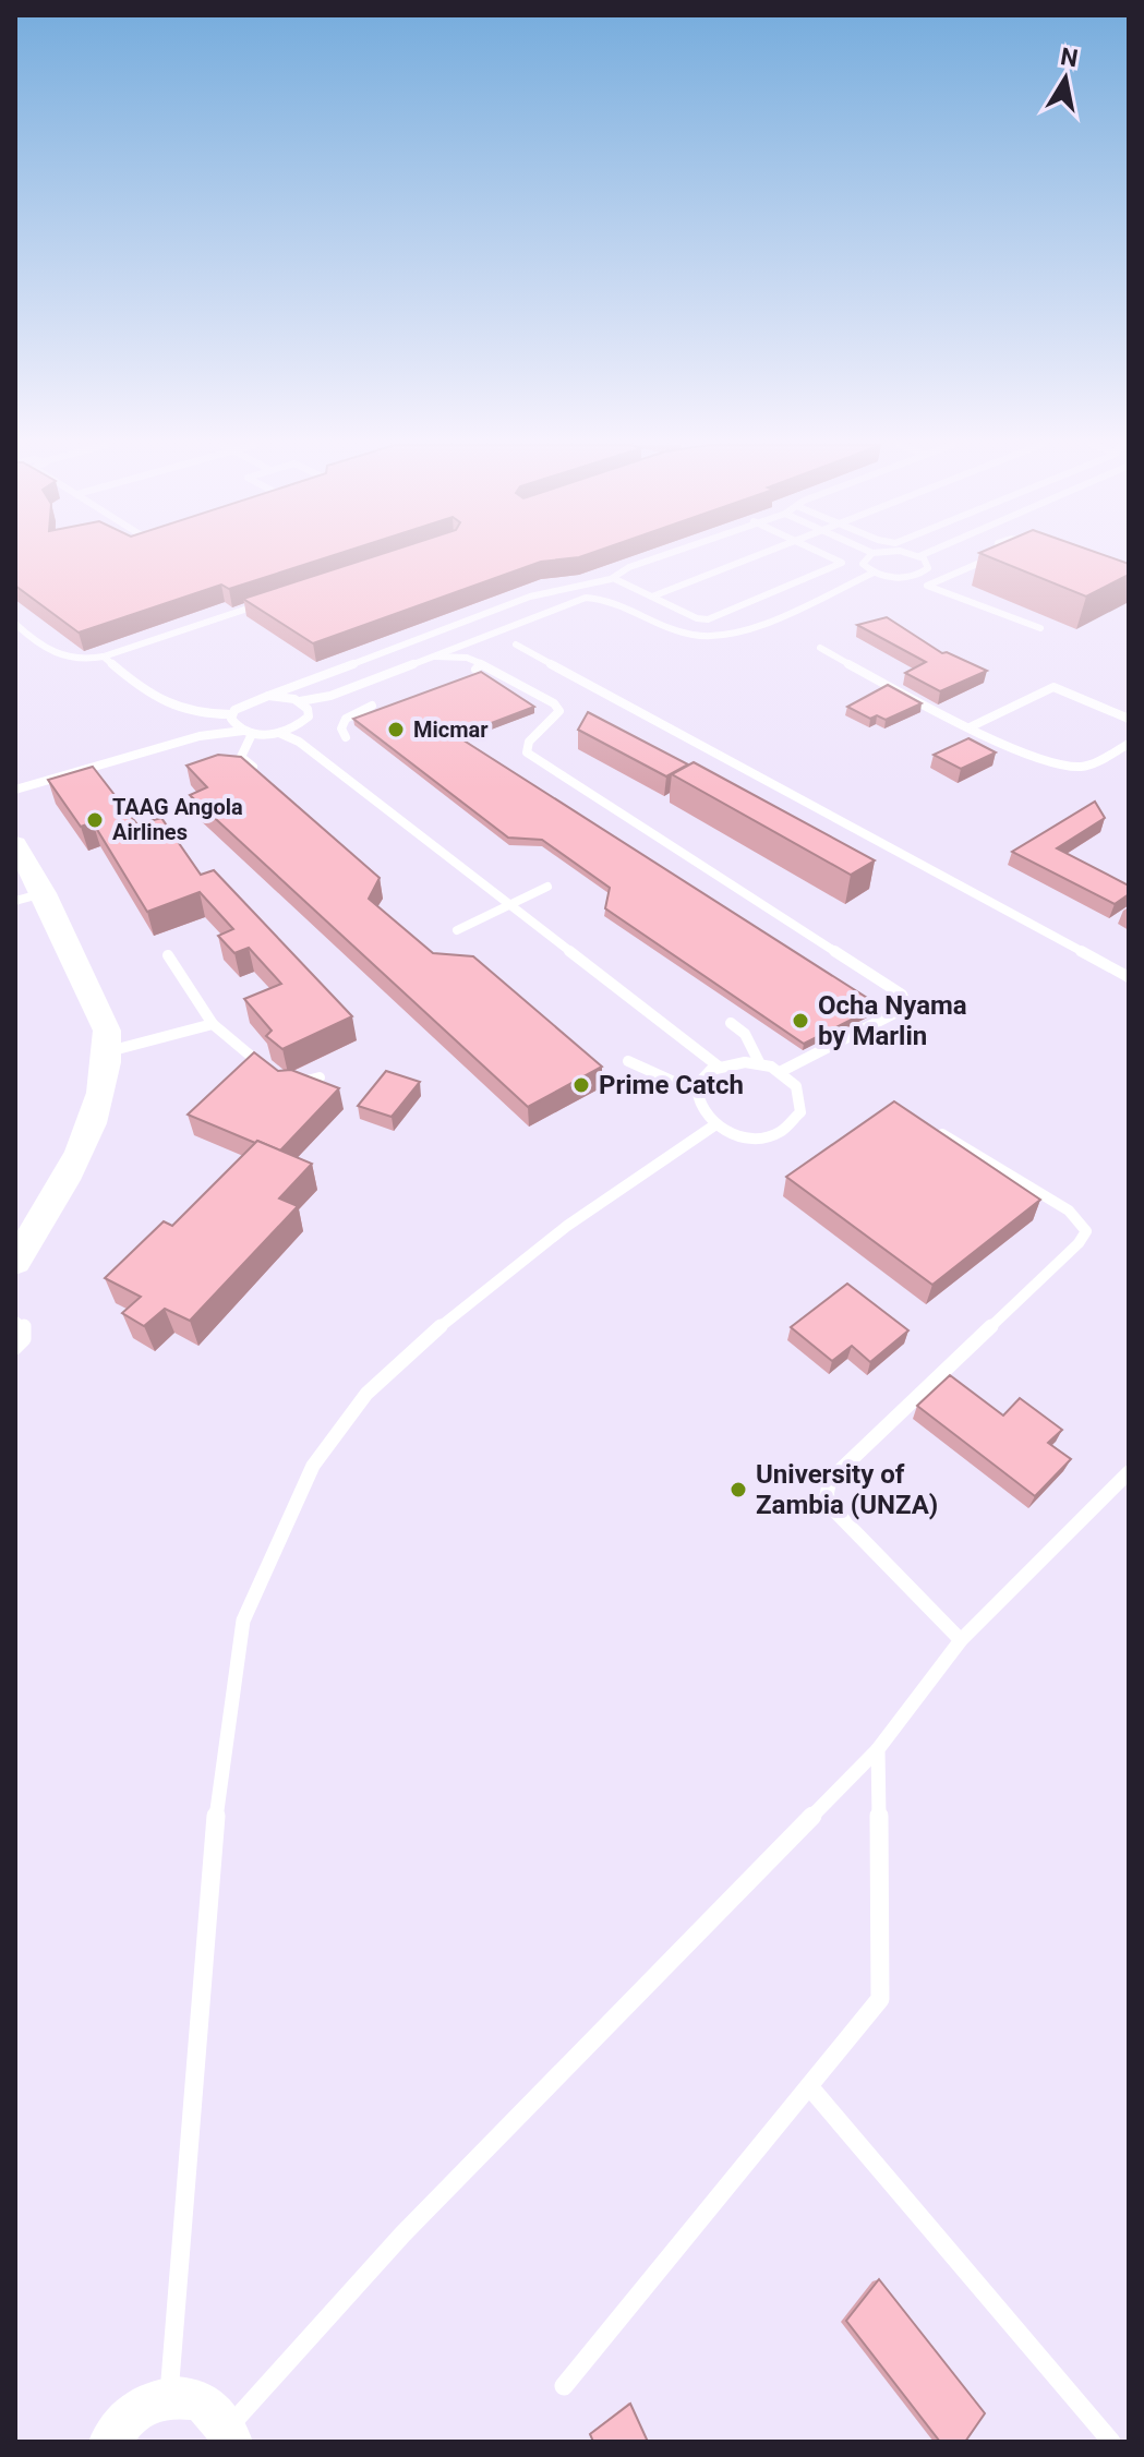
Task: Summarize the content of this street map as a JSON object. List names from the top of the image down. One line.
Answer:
{"places":["Micmar","TAAG Angola Airlines","Ocha Nyama by Marlin","Prime Catch","University of Zambia (UNZA)"],"north":"top"}
